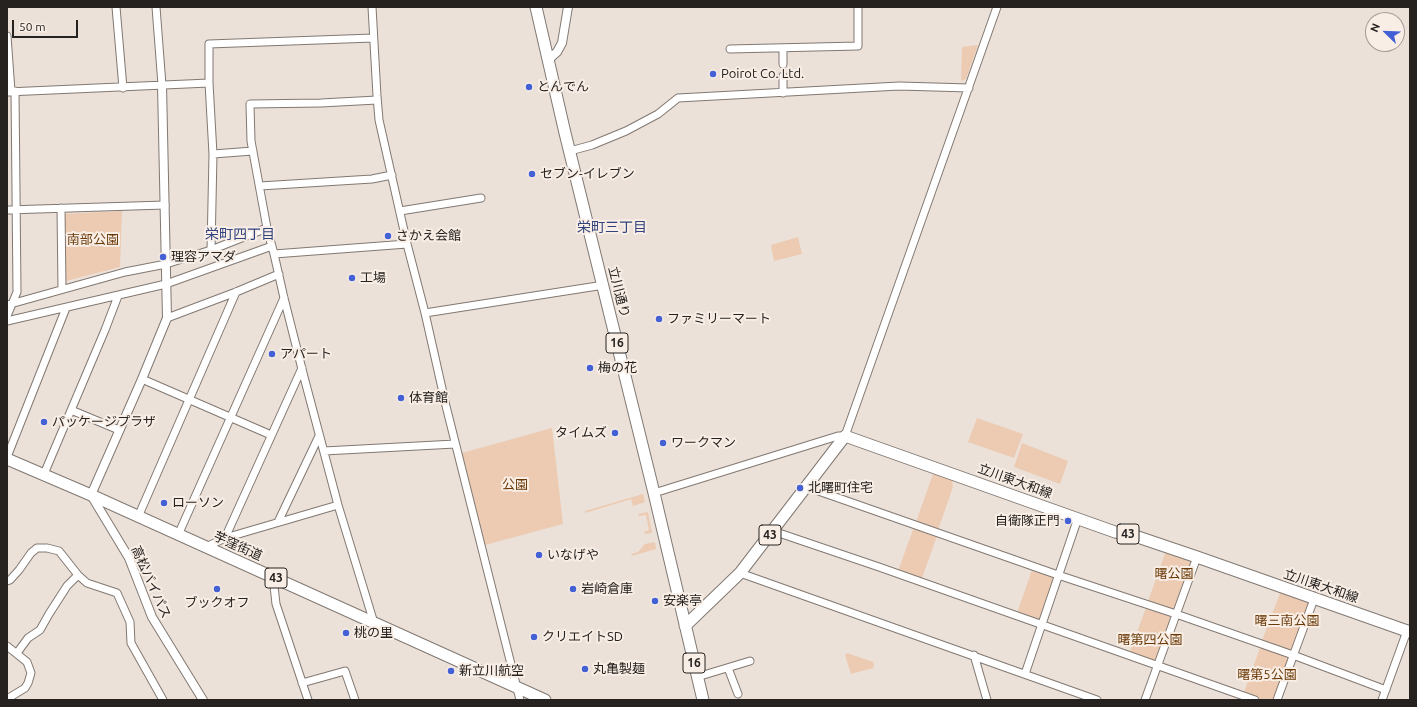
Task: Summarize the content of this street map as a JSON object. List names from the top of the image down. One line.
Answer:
{"streets":{"main road":["立川通り","16","立川東大和線","43","芋窪街道"],"street":["高松バイパス"]},"crossings":[["立川通り","43"],["立川東大和線","43"],["芋窪街道","高松バイパス"]],"districts":["栄町三丁目","栄町四丁目"],"parks":["南部公園","公園","曙公園","曙三南公園","曙第四公園","曙第5公園"],"places":["Poirot Co. Ltd.","とんでん","セブン-イレブン","さかえ会館","理容アマダ","工場","ファミリーマート","アパート","梅の花","体育館","パッケージプラザ","タイムズ","ワークマン","北曙町住宅","ローソン","自衛隊正門","いなげや","ブックオフ","岩崎倉庫","安楽亭","桃の里","クリエイトSD","丸亀製麺","新立川航空"],"scale_bar":"50 m","north":"top left"}
